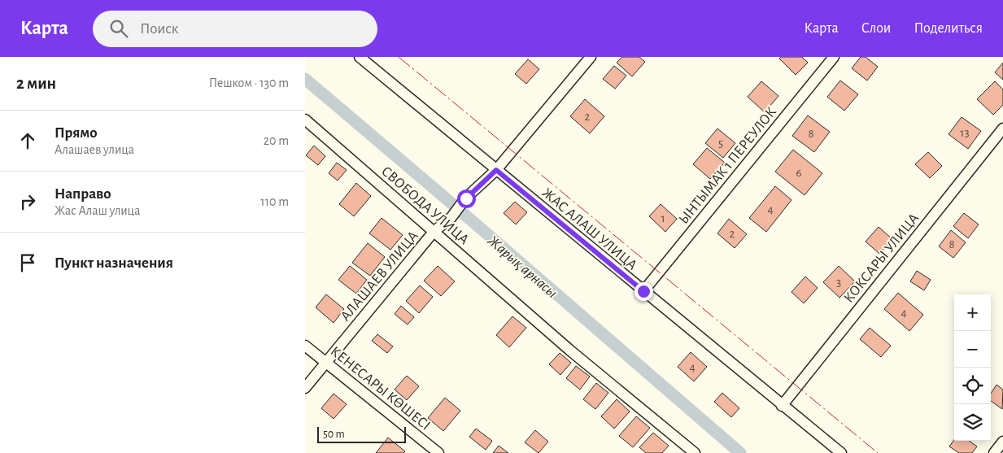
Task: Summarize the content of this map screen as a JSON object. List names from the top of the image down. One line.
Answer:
{"streets":{"street":["ЫНТЫМАК 1 ПЕРЕУЛОК","СВОБОДА УЛИЦА","ЖАС АЛАШ УЛИЦА","КОКСАРЫ УЛИЦА","АЛАШАЕВ УЛИЦА","КЕНЕСАРЫ КӨШЕСІ"]},"crossings":[["ЫНТЫМАК 1 ПЕРЕУЛОК","ЖАС АЛАШ УЛИЦА"],["СВОБОДА УЛИЦА","АЛАШАЕВ УЛИЦА"],["ЖАС АЛАШ УЛИЦА","КОКСАРЫ УЛИЦА"],["ЖАС АЛАШ УЛИЦА","АЛАШАЕВ УЛИЦА"],["АЛАШАЕВ УЛИЦА","КЕНЕСАРЫ КӨШЕСІ"]],"water":["Жарық арнасы"],"house_numbers":["2","13","8","5","6","4","1","2","8","3","4","4"],"scale_bar":"50 m","page":{"header":"Карта","search":"Поиск","nav":["Карта","Слои","Поделиться"],"heading":["2 мин","Пешком · 130 m"],"list":[["Прямо","Алашаев улица","20 m"],["Направо","Жас Алаш улица","110 m"],"Пункт назначения"],"map_buttons":["+","−"],"scale":"50 m"}}
